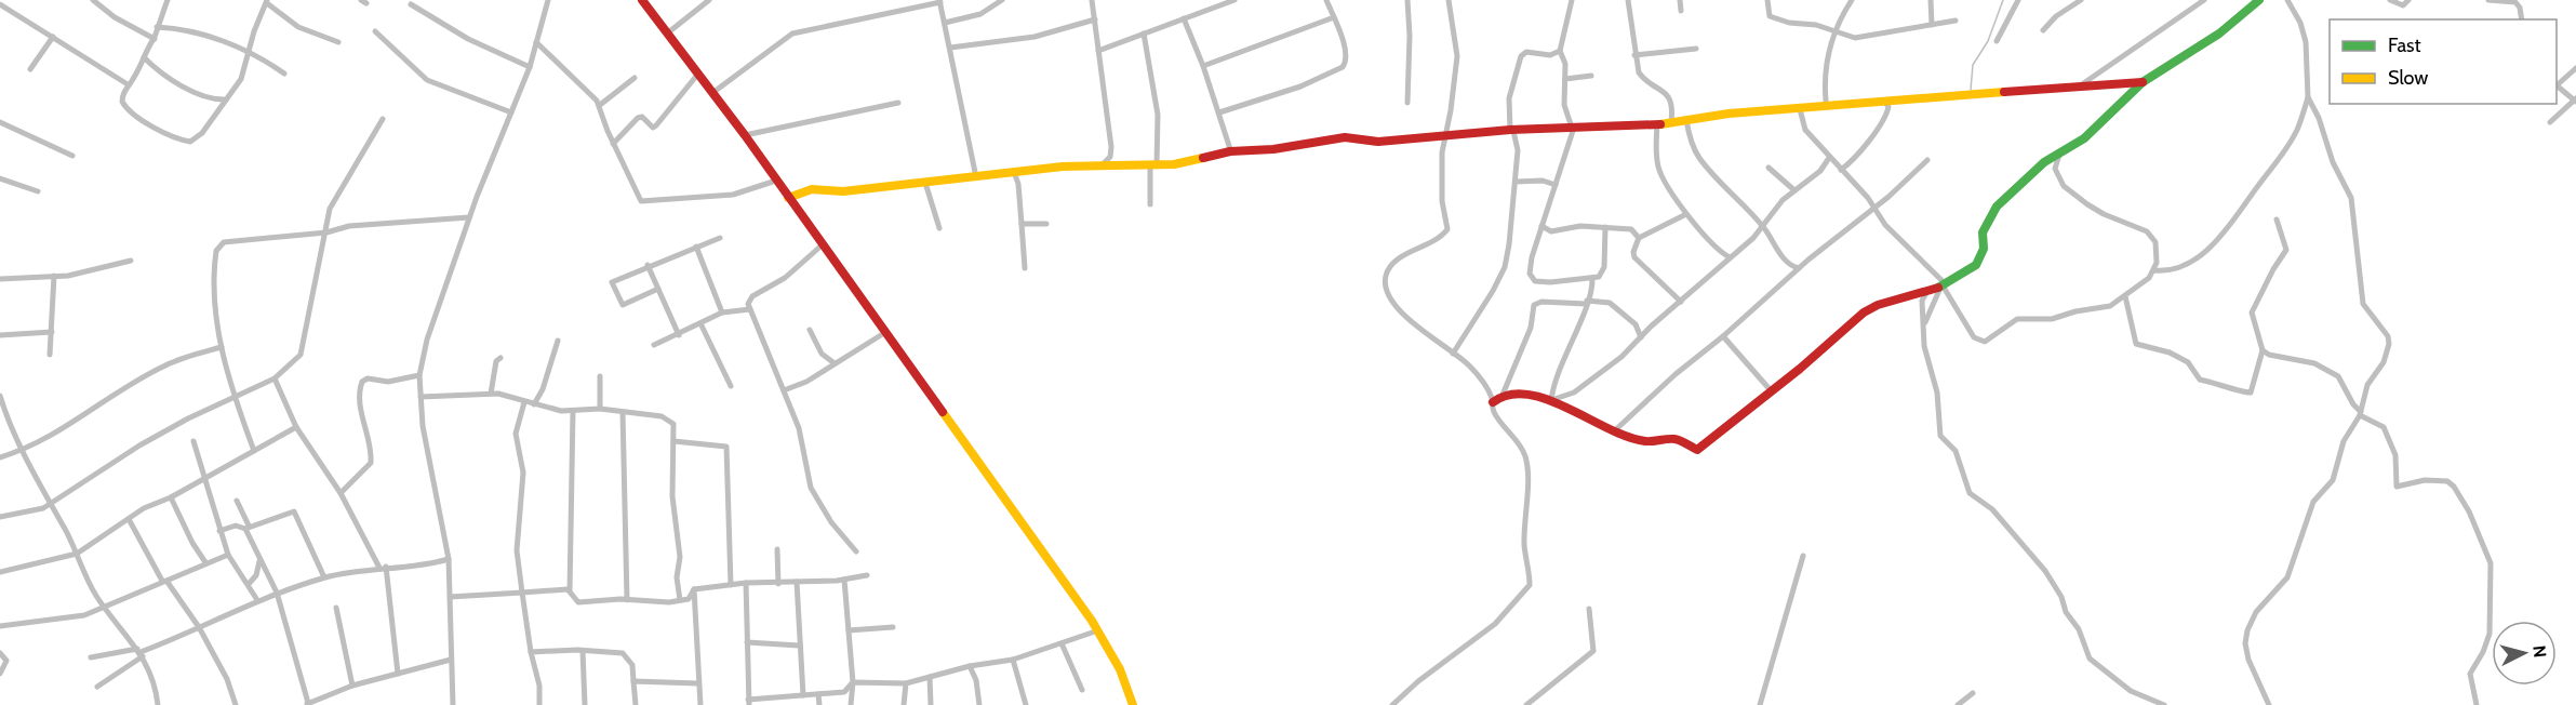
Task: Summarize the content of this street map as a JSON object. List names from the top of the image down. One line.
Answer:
{"legend":["Fast","Slow"],"north":"right"}
